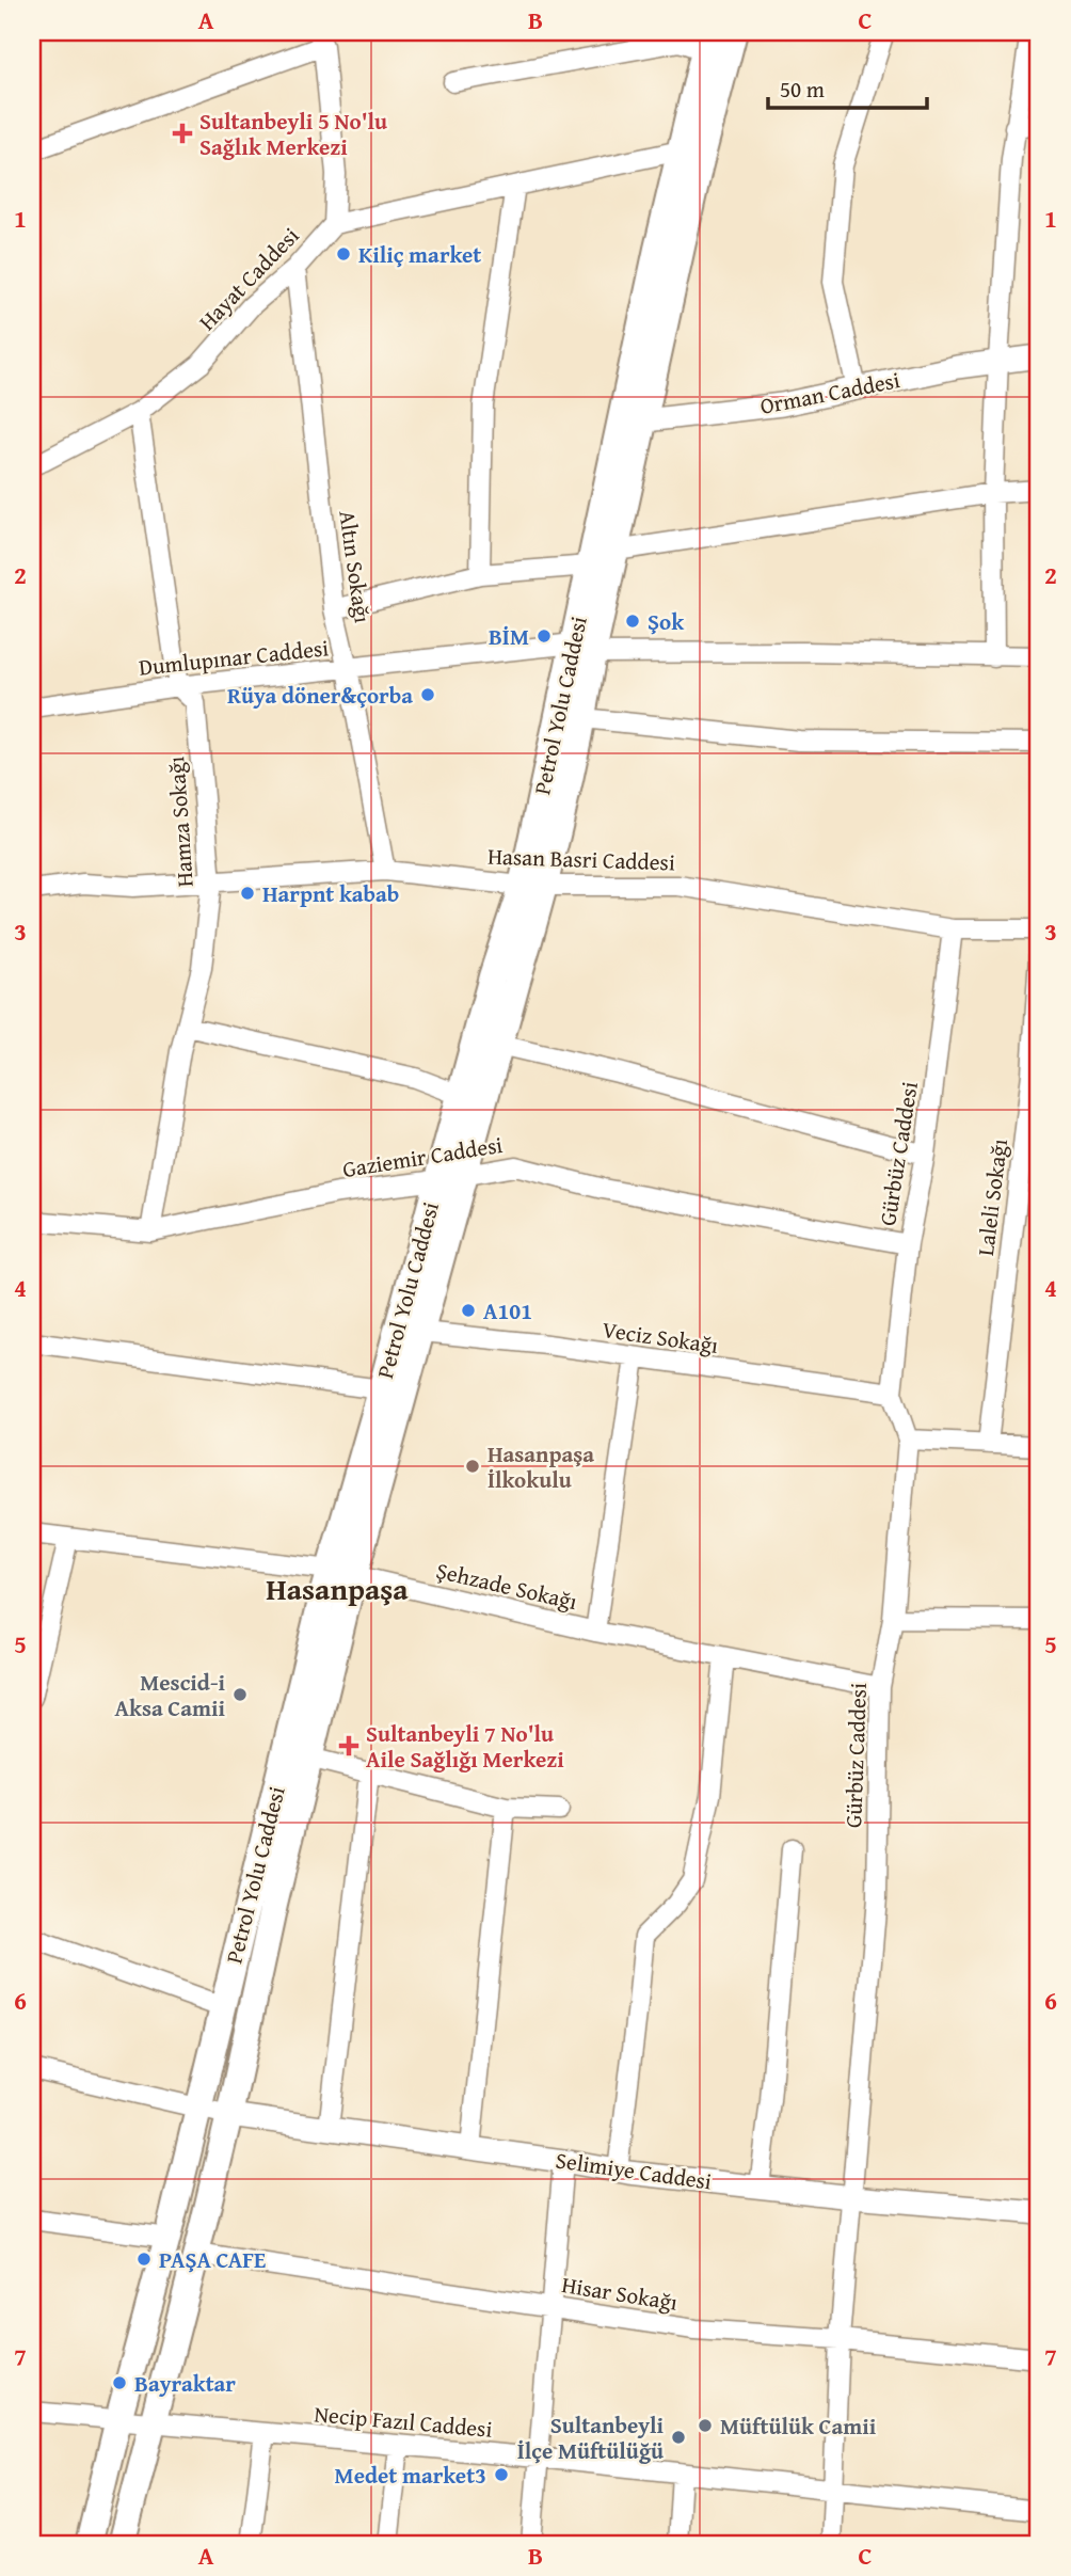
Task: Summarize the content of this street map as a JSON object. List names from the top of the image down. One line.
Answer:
{"streets":{"main road":["Petrol Yolu Caddesi"],"street":["Hayat Caddesi","Orman Caddesi","Altın Sokağı","Dumlupınar Caddesi","Hamza Sokağı","Hasan Basri Caddesi","Gürbüz Caddesi","Gaziemir Caddesi","Laleli Sokağı","Veciz Sokağı","Şehzade Sokağı","Selimiye Caddesi","Hisar Sokağı","Necip Fazıl Caddesi"]},"crossings":[["Hayat Caddesi","Altın Sokağı"],["Hayat Caddesi","Hamza Sokağı"],["Orman Caddesi","Petrol Yolu Caddesi"],["Altın Sokağı","Dumlupınar Caddesi"],["Altın Sokağı","Hasan Basri Caddesi"],["Dumlupınar Caddesi","Petrol Yolu Caddesi"],["Dumlupınar Caddesi","Hamza Sokağı"],["Petrol Yolu Caddesi","Hasan Basri Caddesi"],["Petrol Yolu Caddesi","Gaziemir Caddesi"],["Petrol Yolu Caddesi","Veciz Sokağı"],["Petrol Yolu Caddesi","Şehzade Sokağı"],["Petrol Yolu Caddesi","Selimiye Caddesi"],["Petrol Yolu Caddesi","Hisar Sokağı"],["Petrol Yolu Caddesi","Necip Fazıl Caddesi"],["Hamza Sokağı","Hasan Basri Caddesi"],["Hamza Sokağı","Gaziemir Caddesi"],["Hasan Basri Caddesi","Gürbüz Caddesi"],["Gürbüz Caddesi","Gaziemir Caddesi"],["Gürbüz Caddesi","Veciz Sokağı"],["Gürbüz Caddesi","Şehzade Sokağı"],["Gürbüz Caddesi","Selimiye Caddesi"],["Gürbüz Caddesi","Hisar Sokağı"],["Gürbüz Caddesi","Necip Fazıl Caddesi"]],"districts":["Hasanpaşa"],"places":{"health":["Sultanbeyli 5 No'lu Sağlık Merkezi","Sultanbeyli 7 No'lu Aile Sağlığı Merkezi"],"other":["Kiliç market","Şok","BİM","Rüya döner&çorba","Harpnt kabab","A101","Hasanpaşa İlkokulu","Mescid-i Aksa Camii","PAŞA CAFE","Bayraktar","Müftülük Camii","Sultanbeyli İlçe Müftülüğü","Medet market3"]},"scale_bar":"50 m","grid":{"columns":["A","B","C"],"rows":["1","2","3","4","5","6","7"]}}
